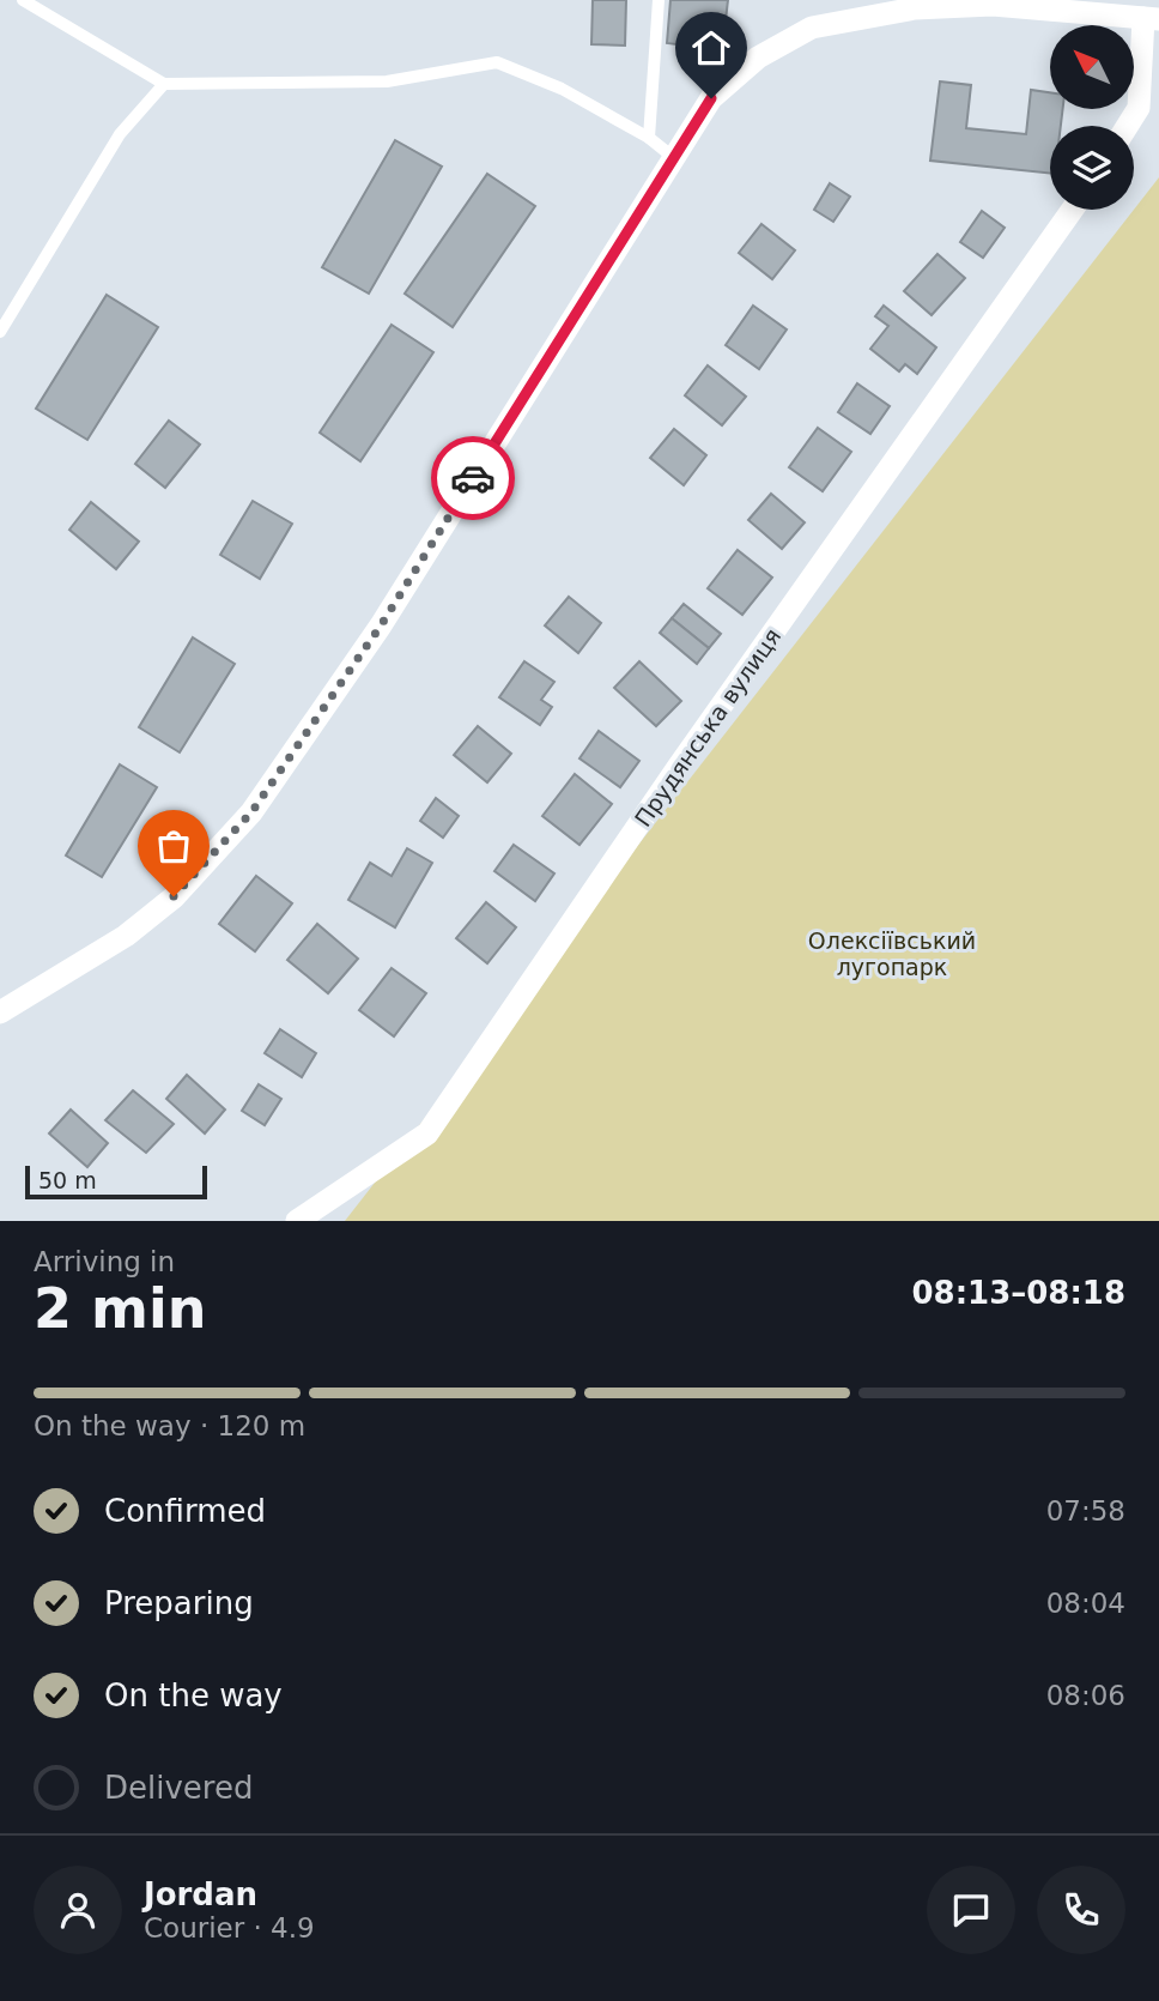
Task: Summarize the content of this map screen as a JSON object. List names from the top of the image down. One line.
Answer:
{"streets":{"street":["Прудянська вулиця"]},"parks":["Олексіївський лугопарк"],"scale_bar":"50 m","north":"top left","page":{"scale":"50 m","heading":["2 min","Arriving in","08:13–08:18"],"panel":["Jordan","Courier · 4.9"],"bar":"On the way · 120 m","list":[["Confirmed","07:58"],["Preparing","08:04"],["On the way","08:06"],"Delivered"]}}
